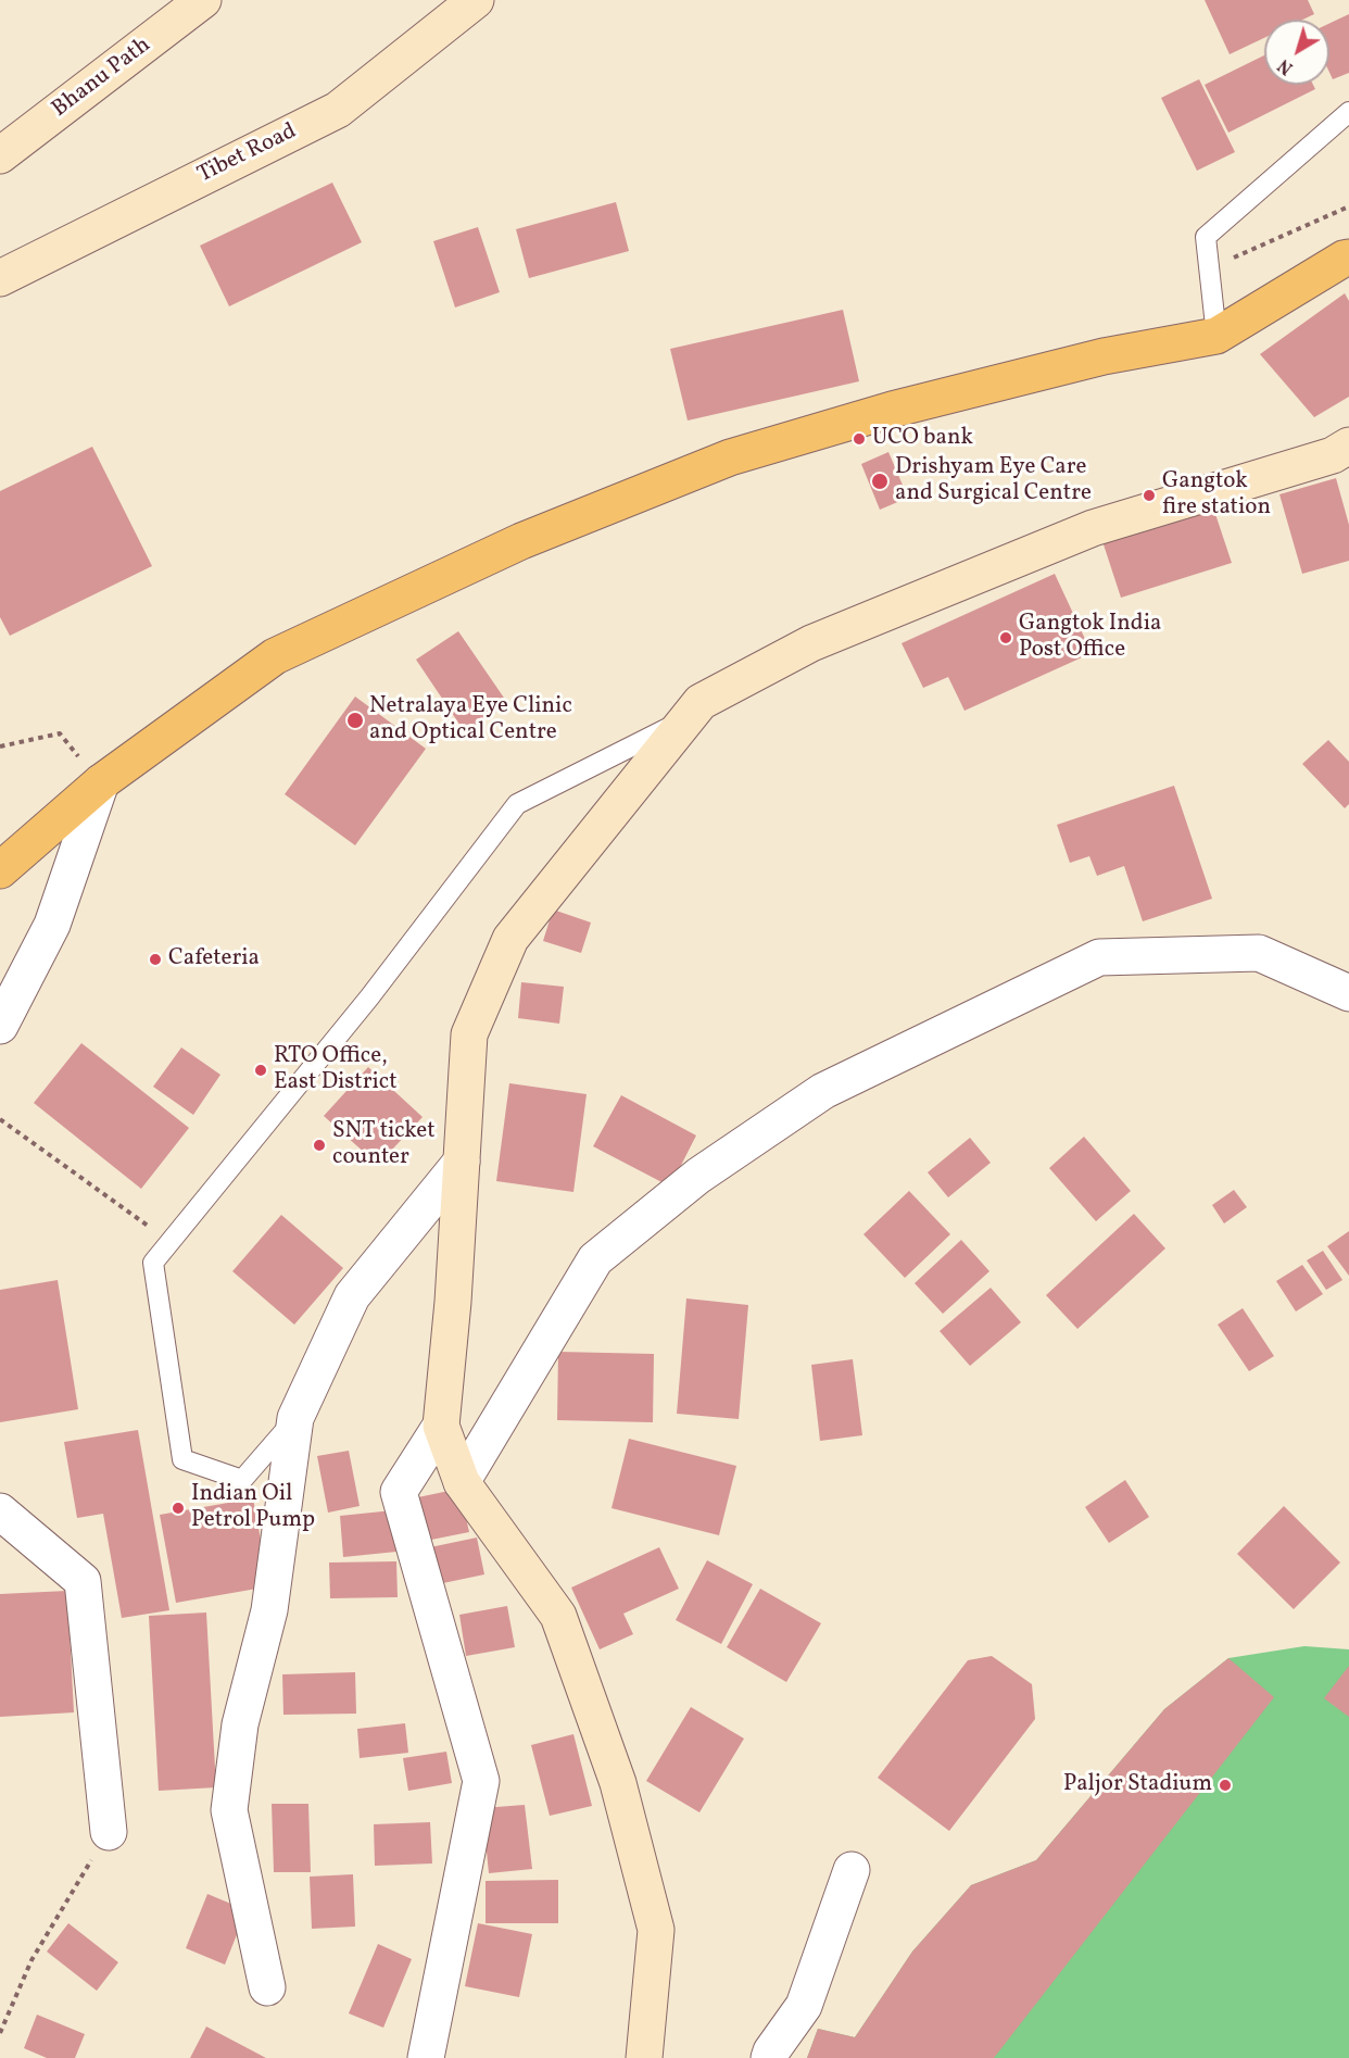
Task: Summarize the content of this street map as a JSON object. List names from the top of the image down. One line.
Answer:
{"streets":{"main road":["Bhanu Path","Tibet Road"]},"places":["UCO bank","Drishyam Eye Care and Surgical Centre","Gangtok fire station","Gangtok India Post Office","Netralaya Eye Clinic and Optical Centre","Cafeteria","RTO Office, East District","SNT ticket counter","Indian Oil Petrol Pump","Paljor Stadium"],"north":"bottom left"}
